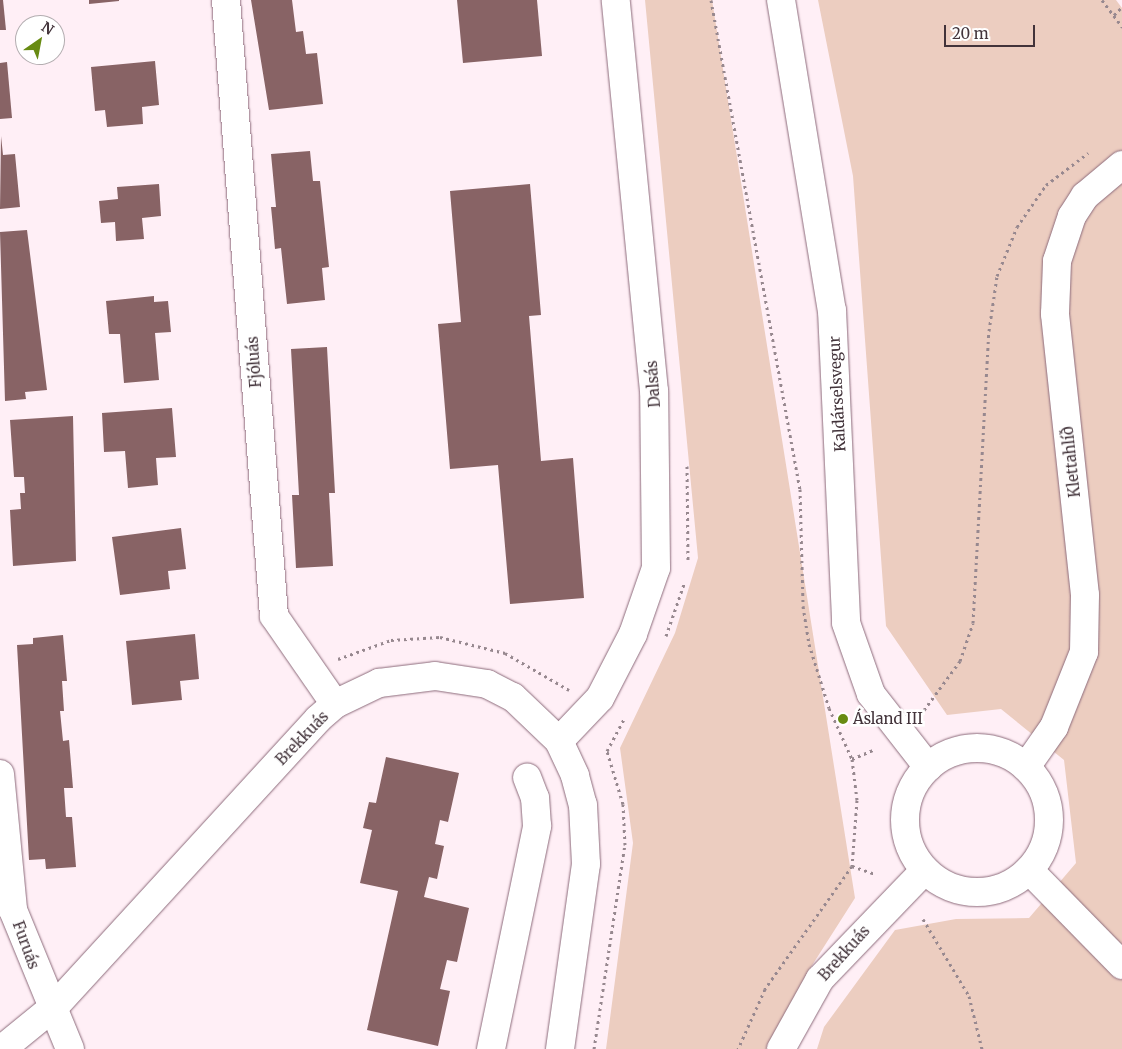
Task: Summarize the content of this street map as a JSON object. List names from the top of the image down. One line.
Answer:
{"streets":{"street":["Fjóluás","Dalsás","Kaldárselsvegur","Klettahlíð","Brekkuás","Furuás"]},"crossings":[["Fjóluás","Brekkuás"],["Dalsás","Brekkuás"],["Kaldárselsvegur","Klettahlíð"],["Kaldárselsvegur","Brekkuás"],["Klettahlíð","Brekkuás"],["Brekkuás","Furuás"]],"places":["Ásland III"],"scale_bar":"20 m","north":"top right"}
